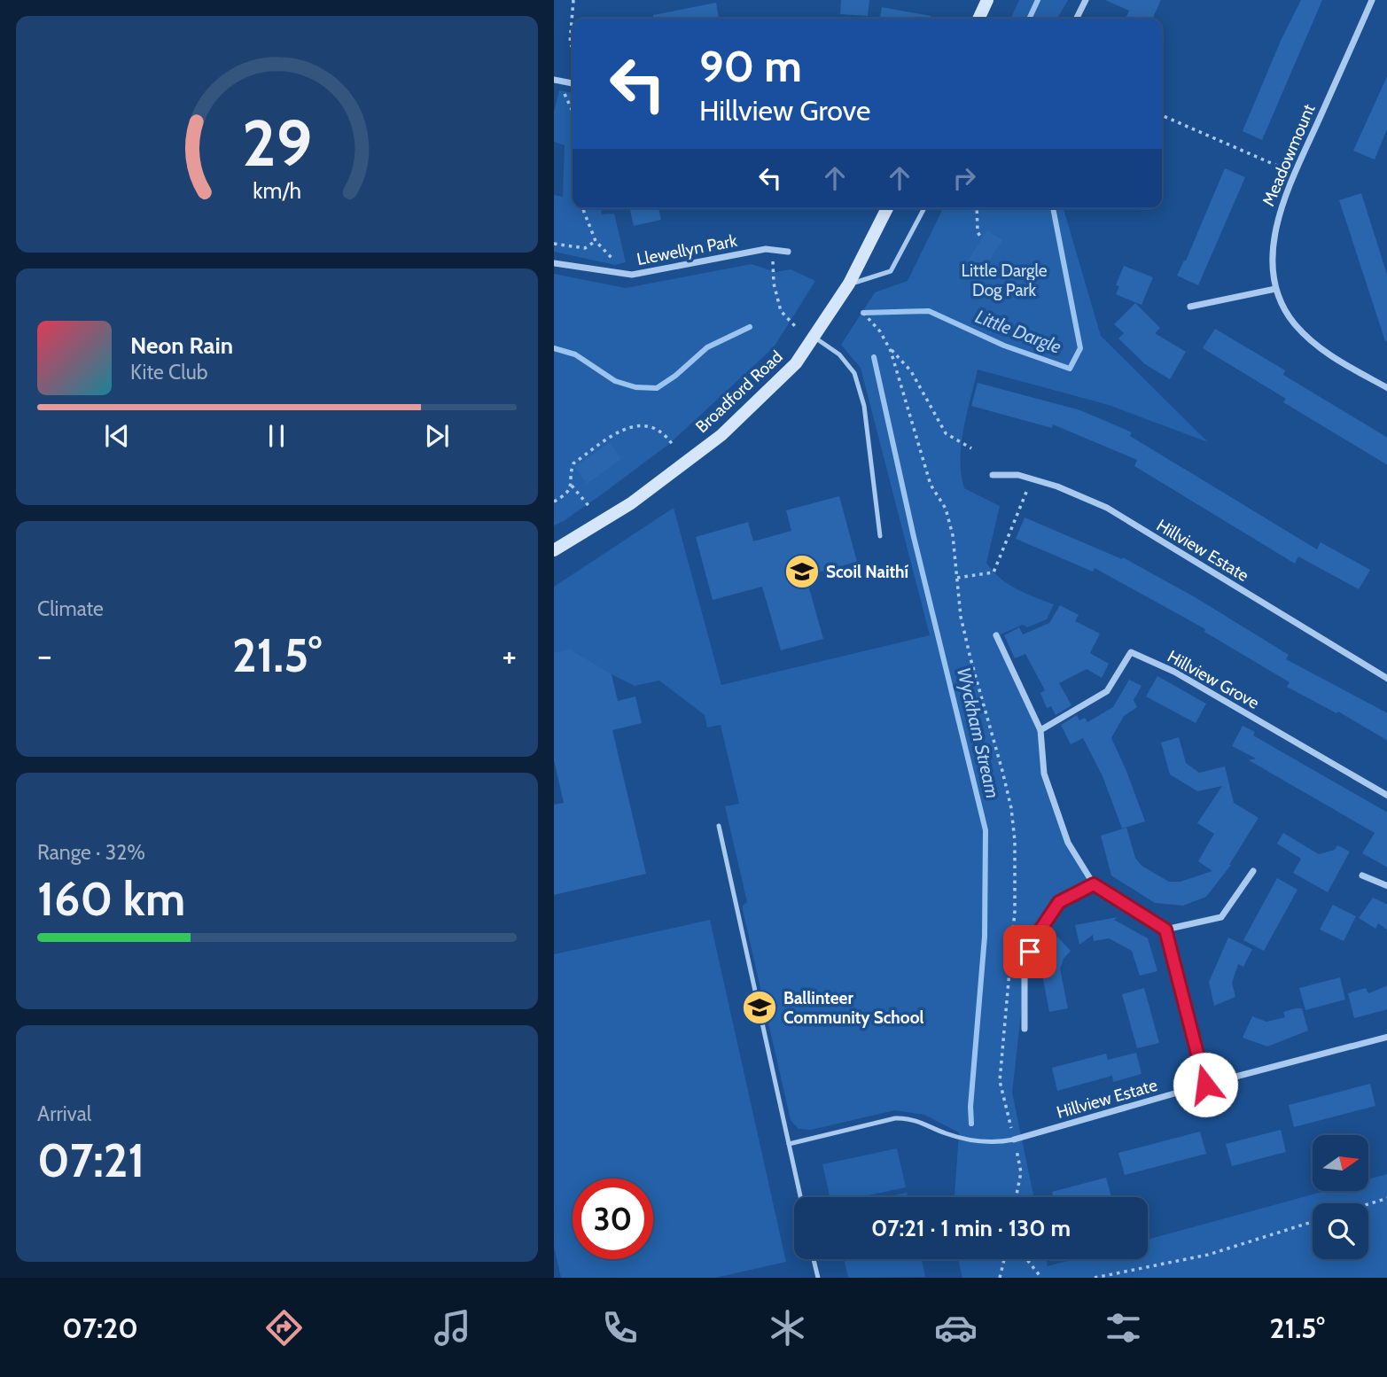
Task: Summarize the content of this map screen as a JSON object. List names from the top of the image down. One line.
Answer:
{"streets":{"street":["Meadowmount","Llewellyn Park","Broadford Road","Hillview Estate","Hillview Grove"]},"water":["Little Dargle","Wyckham Stream"],"parks":["Little Dargle Dog Park"],"places":{"school or university":["Scoil Naithí","Ballinteer Community School"]},"north":"right","page":{"turn":["90 m","Hillview Grove"],"song":["Neon Rain","Kite Club"],"tile":["Climate",["Range · 32%","160 km"],["Arrival","07:21"]],"heat":["−","21.5°","+"],"limit":"30","trip":"07:21 · 1 min · 130 m","tabs":["07:20","21.5°"],"gauge":["29","km/h"]}}
